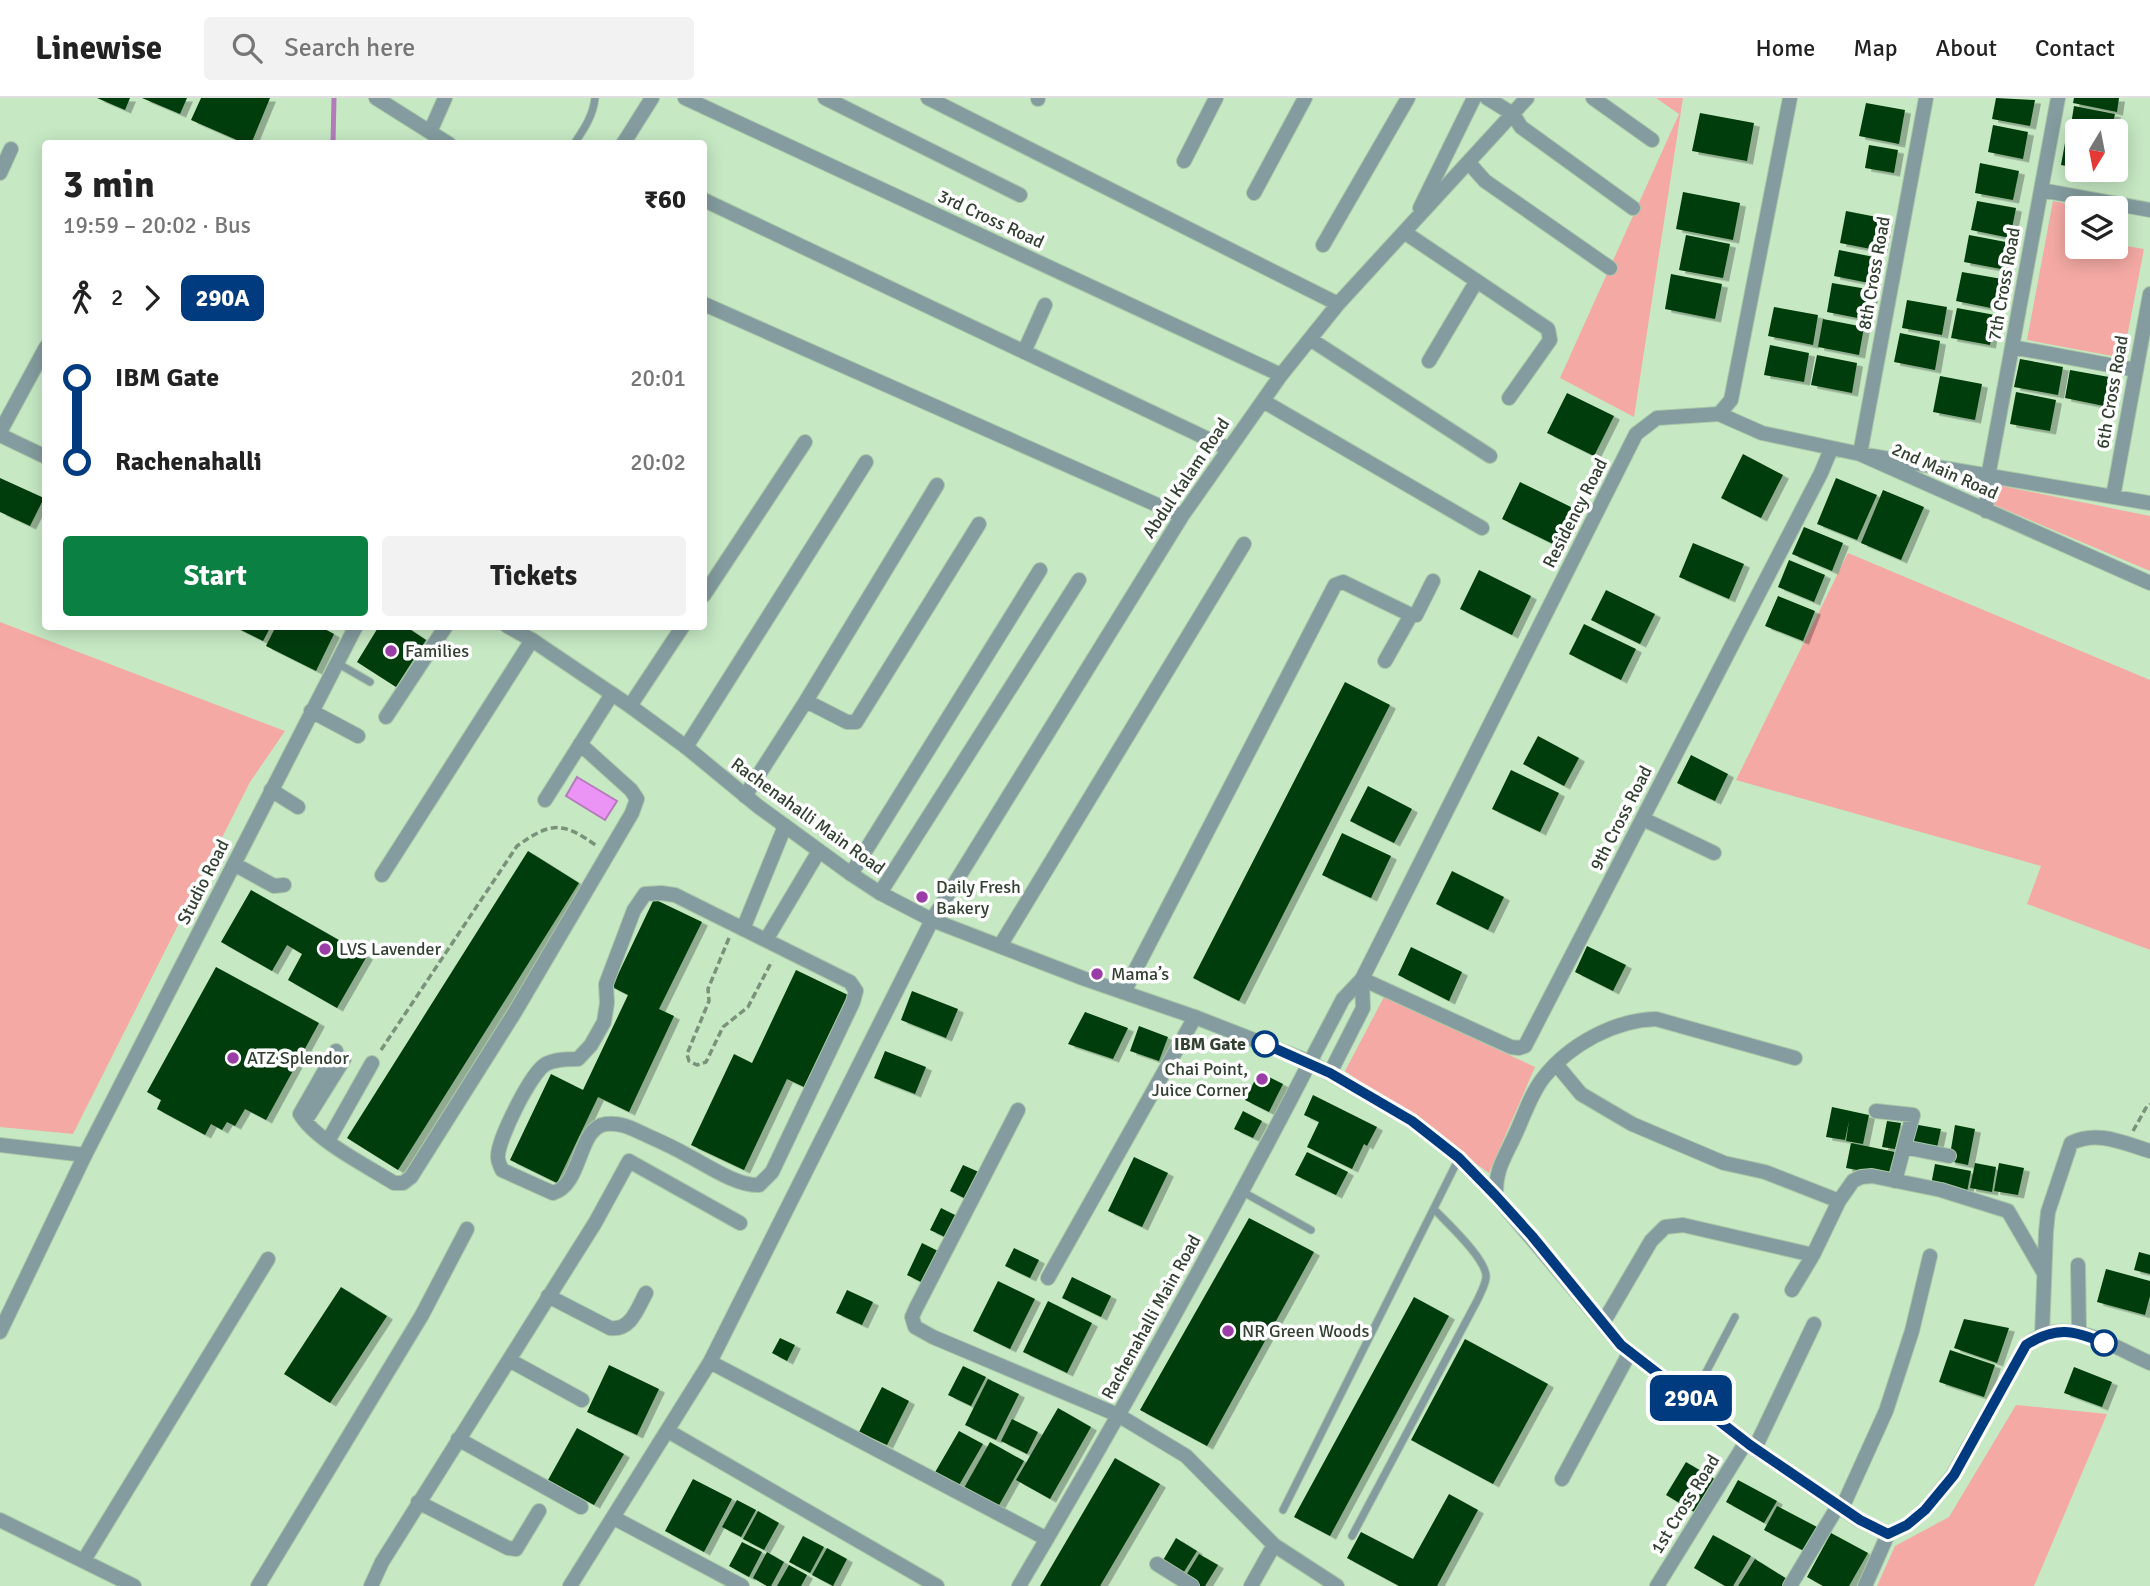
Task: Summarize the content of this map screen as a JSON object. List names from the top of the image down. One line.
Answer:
{"streets":{"street":["3rd Cross Road","8th Cross Road","7th Cross Road","6th Cross Road","2nd Main Road","Abdul Kalam Road","Residency Road","Rachenahalli Main Road","9th Cross Road","Studio Road","1st Cross Road"]},"crossings":[["3rd Cross Road","Abdul Kalam Road"],["8th Cross Road","2nd Main Road"],["7th Cross Road","2nd Main Road"],["2nd Main Road","Residency Road"],["2nd Main Road","9th Cross Road"],["Abdul Kalam Road","Rachenahalli Main Road"],["Residency Road","Rachenahalli Main Road"],["Residency Road","9th Cross Road"],["Rachenahalli Main Road","1st Cross Road"]],"places":["Families","Daily Fresh Bakery","LVS Lavender","Mama’s","IBM Gate","ATZ Splendor","Chai Point, Juice Corner","NR Green Woods"],"lines":["bus line 290A"],"north":"bottom","page":{"header":"Linewise","search":"Search here","nav":["Home","Map","About","Contact"],"on_map":"290A","heading":["3 min","19:59 – 20:02 · Bus","₹60"],"legs":["2","290A"],"list":[{"name":"IBM Gate","value":"20:01"},{"name":"Rachenahalli","value":"20:02"}],"buttons":["Start","Tickets"]}}
